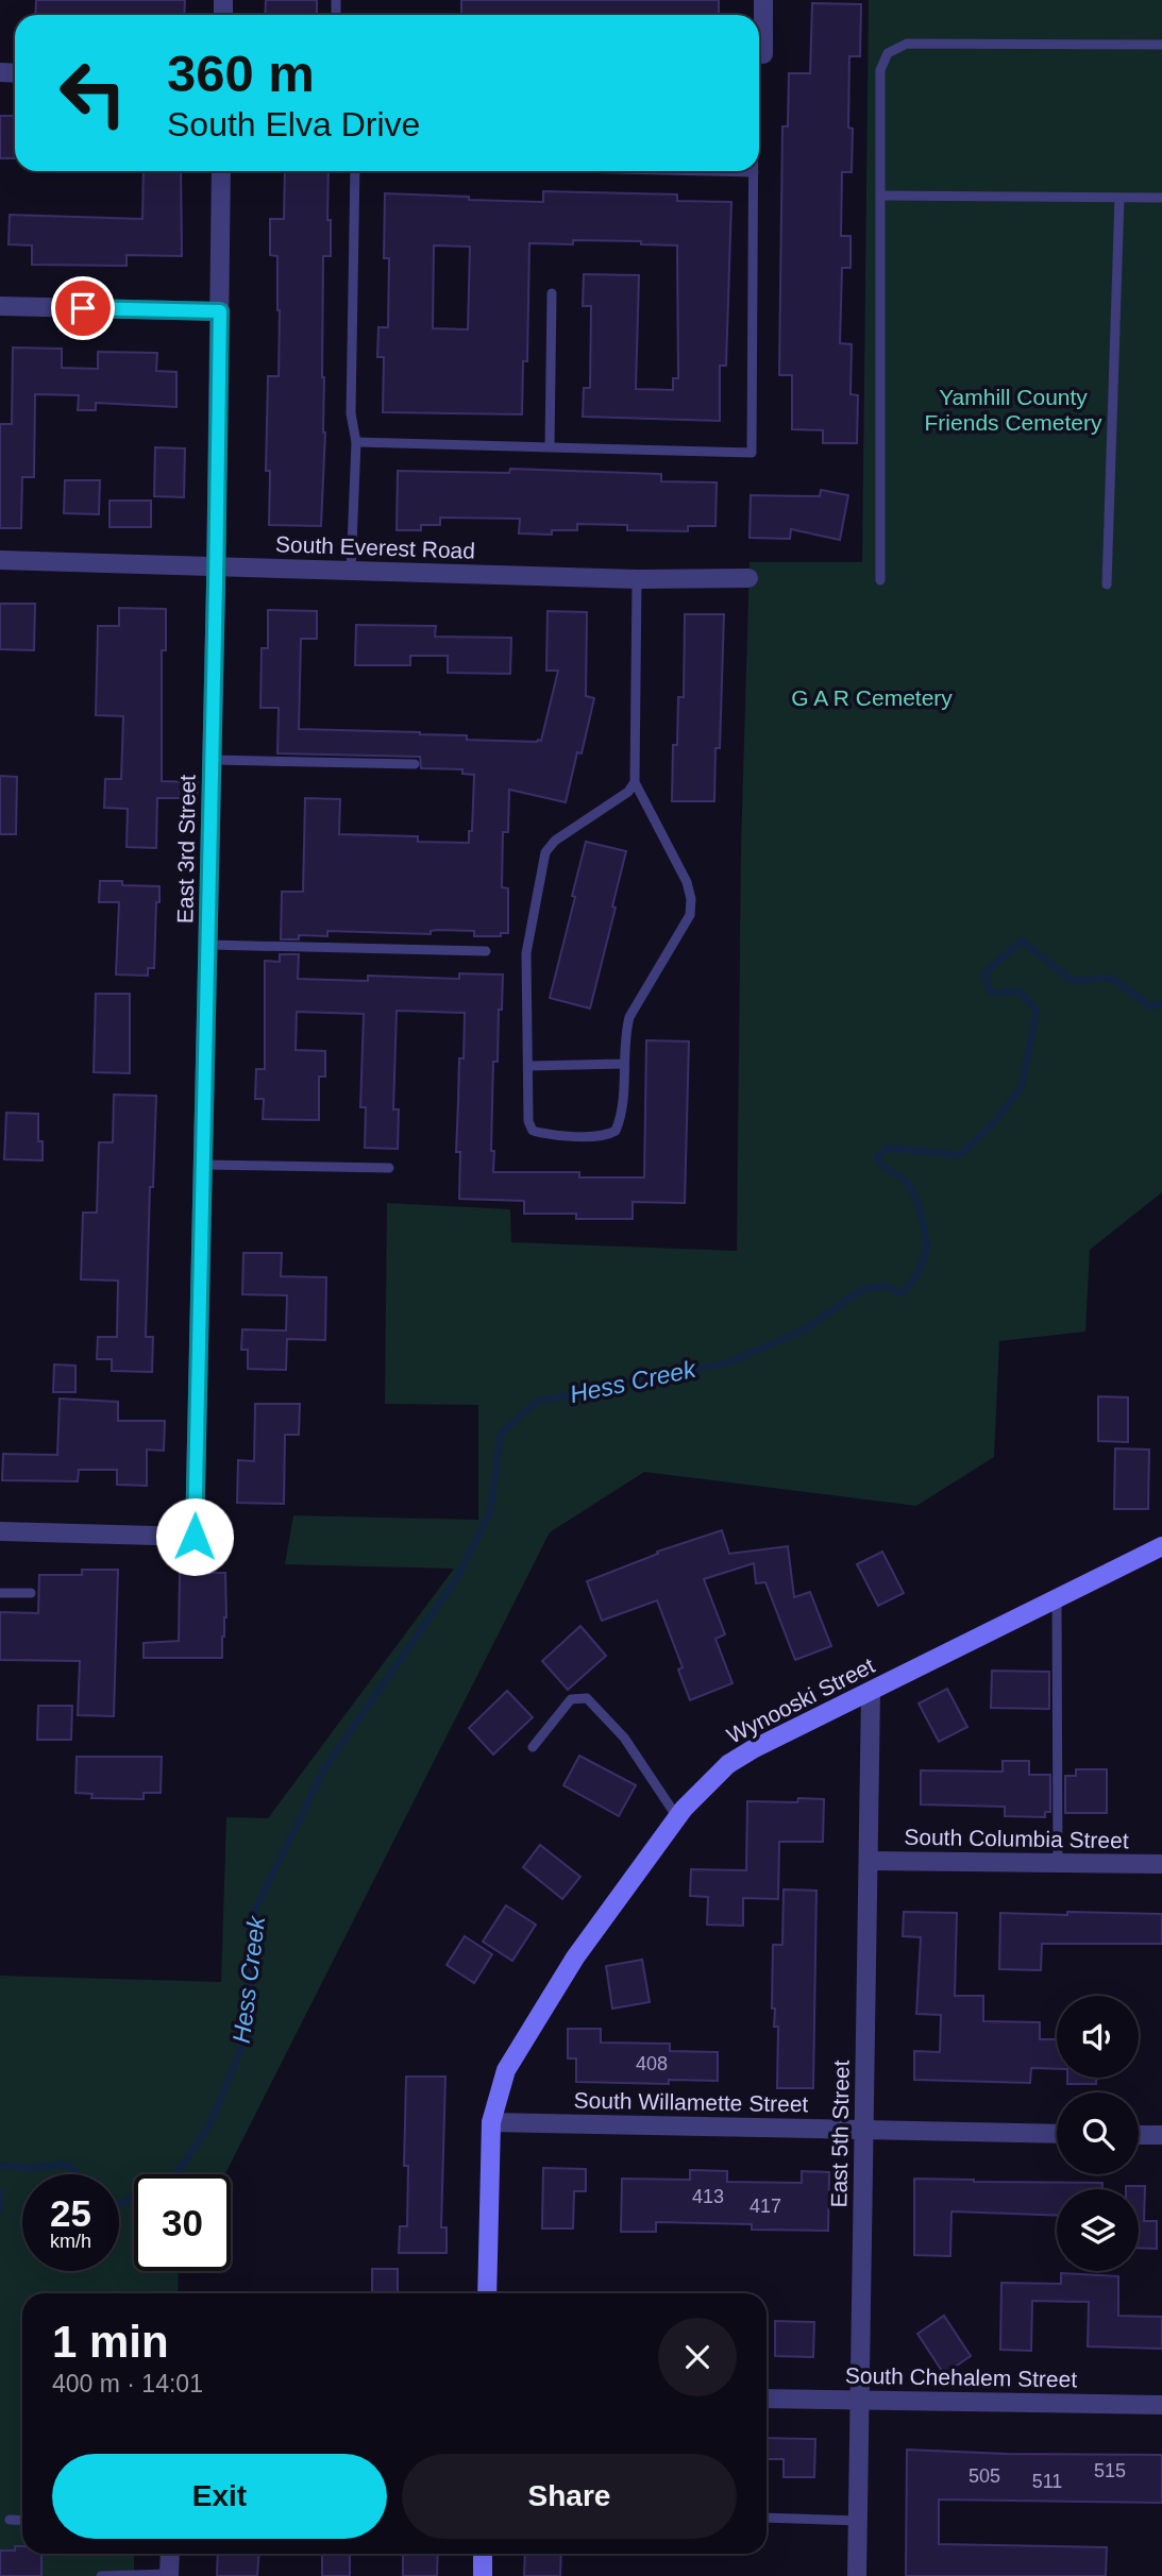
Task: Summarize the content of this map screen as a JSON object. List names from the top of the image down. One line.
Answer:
{"streets":{"main road":["Wynooski Street"],"street":["South Everest Road","East 3rd Street","South Columbia Street","South Willamette Street","East 5th Street","South Chehalem Street"]},"crossings":[["South Everest Road","East 3rd Street"],["Wynooski Street","South Willamette Street"],["Wynooski Street","East 5th Street"],["South Columbia Street","East 5th Street"],["South Willamette Street","East 5th Street"],["East 5th Street","South Chehalem Street"]],"water":["Hess Creek"],"parks":["Yamhill County Friends Cemetery","G A R Cemetery"],"house_numbers":["408","413","417","515","505","511"],"page":{"turn":["360 m","South Elva Drive"],"speed":"25 km/h","limit":"30","heading":["1 min","400 m · 14:01"],"buttons":["Exit","Share"]}}
